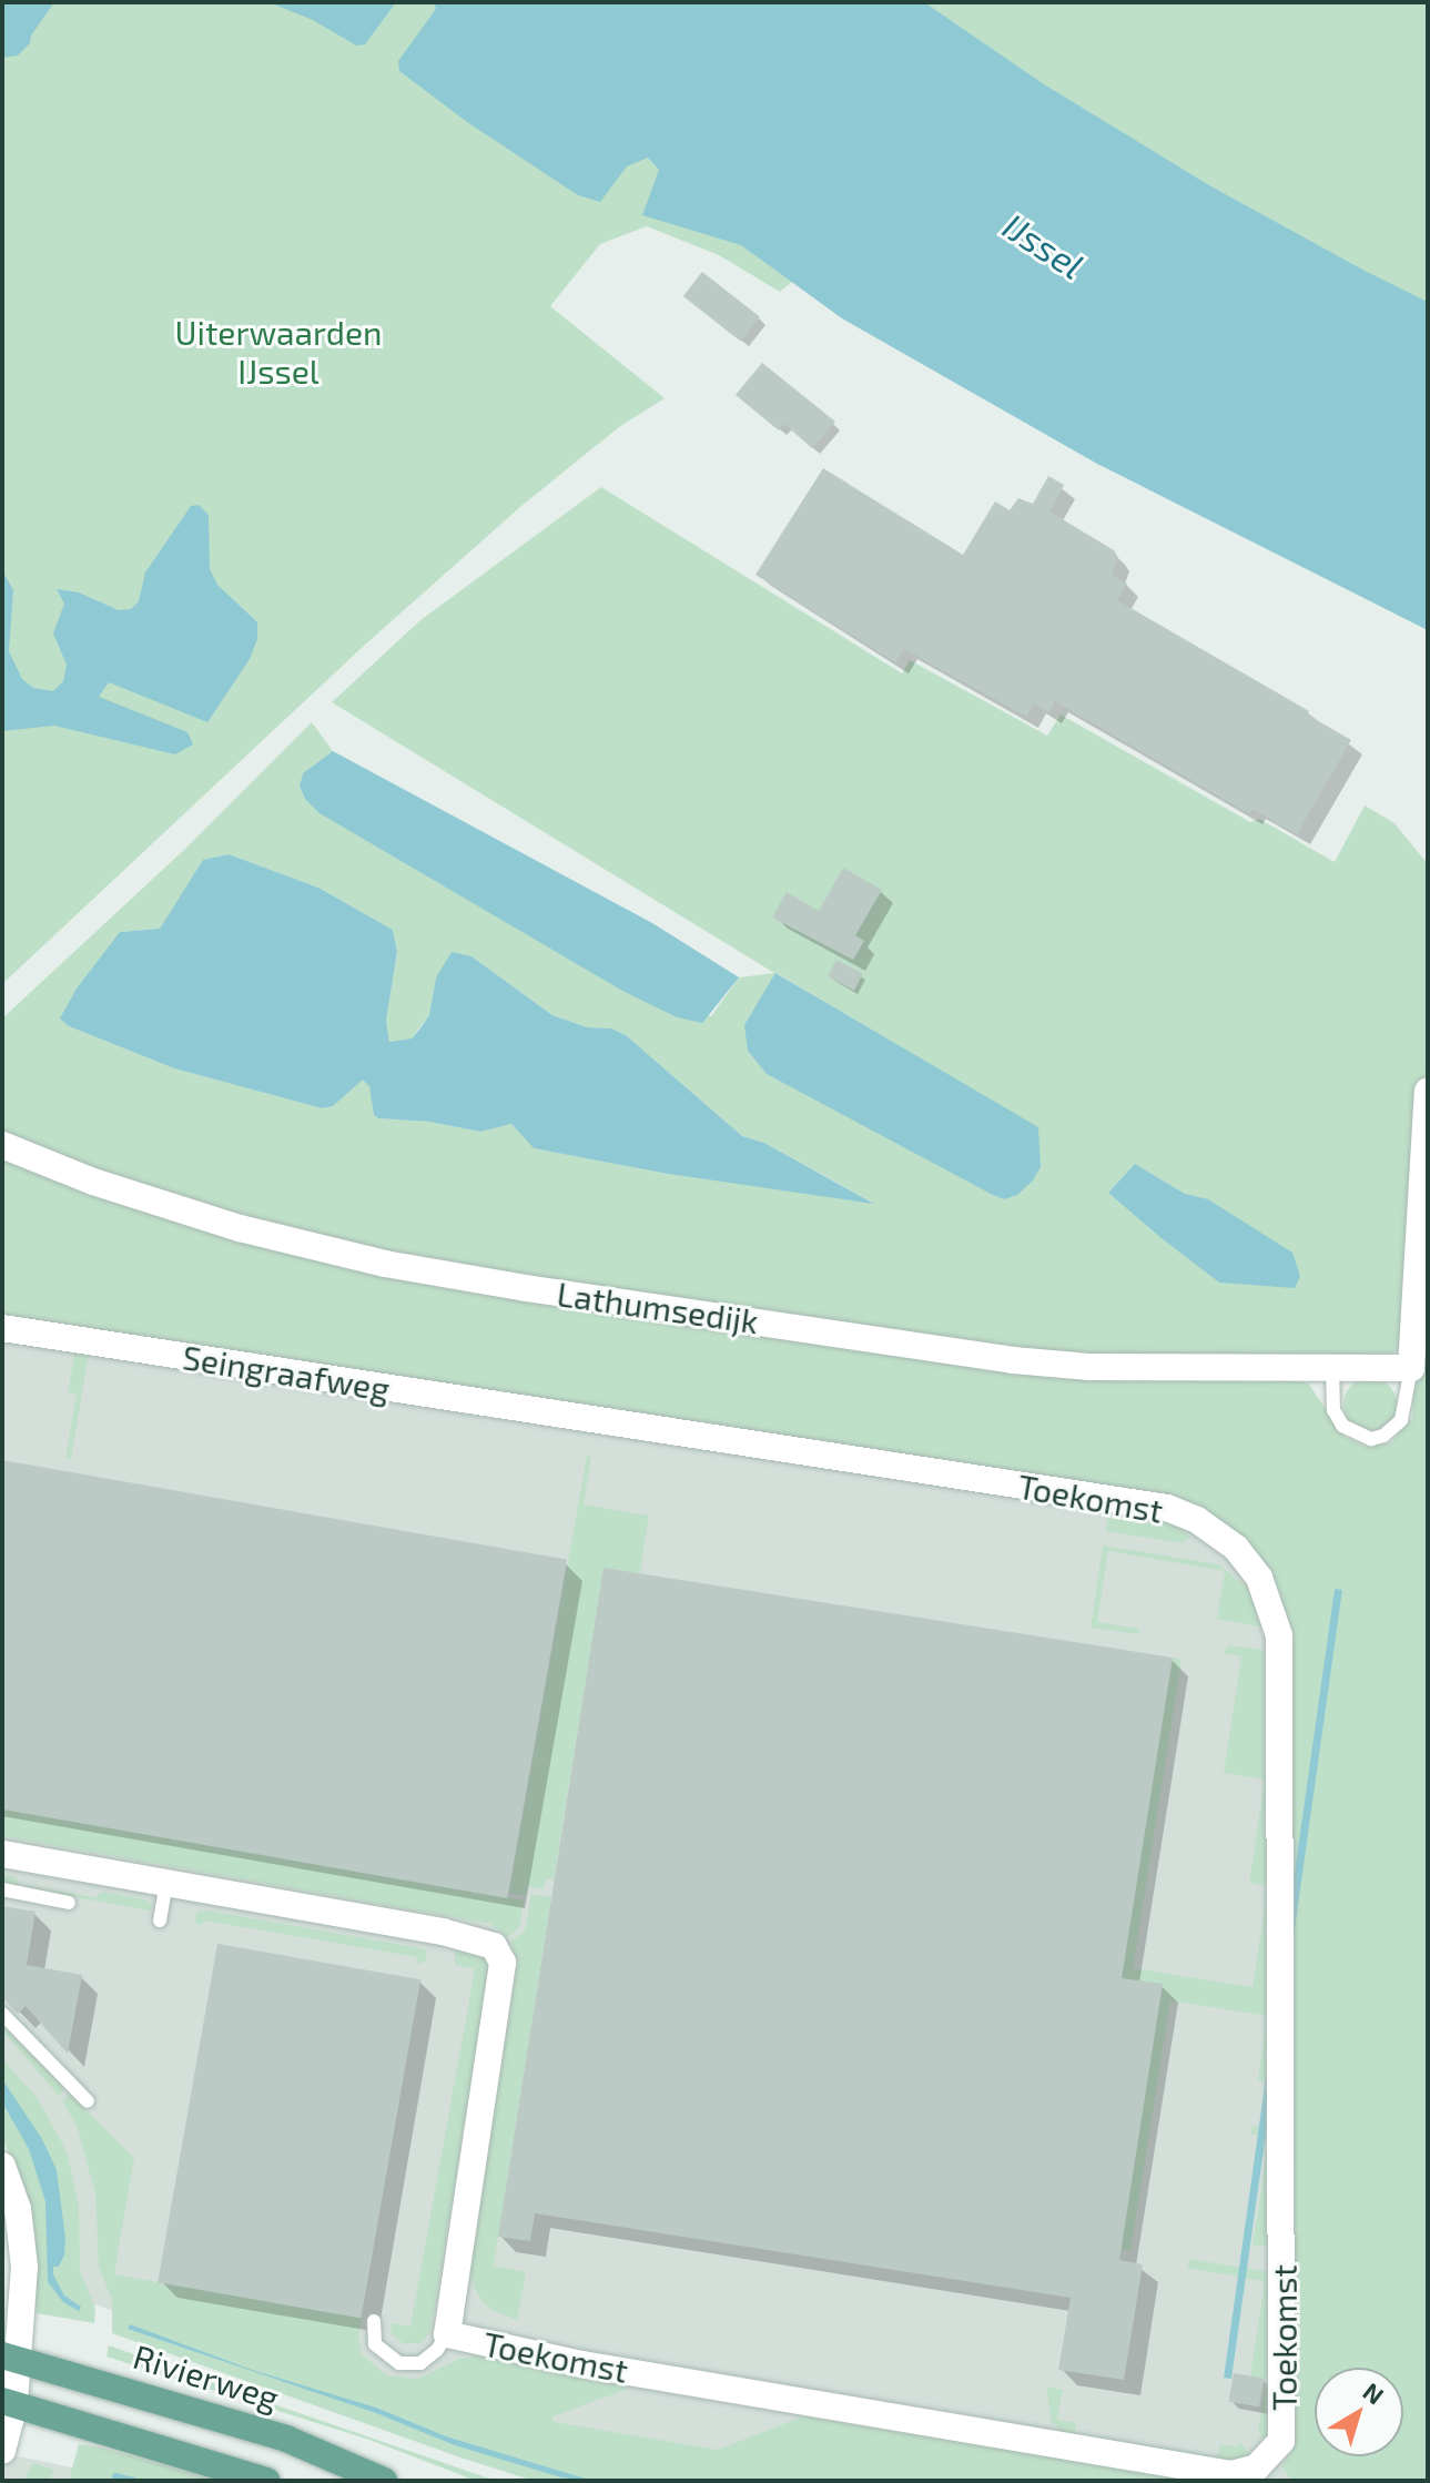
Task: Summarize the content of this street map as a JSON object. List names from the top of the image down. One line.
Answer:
{"streets":{"main road":["Rivierweg"],"street":["Lathumsedijk","Seingraafweg","Toekomst"]},"crossings":[["Seingraafweg","Toekomst"]],"water":["IJssel"],"parks":["Uiterwaarden IJssel"],"north":"top right"}
